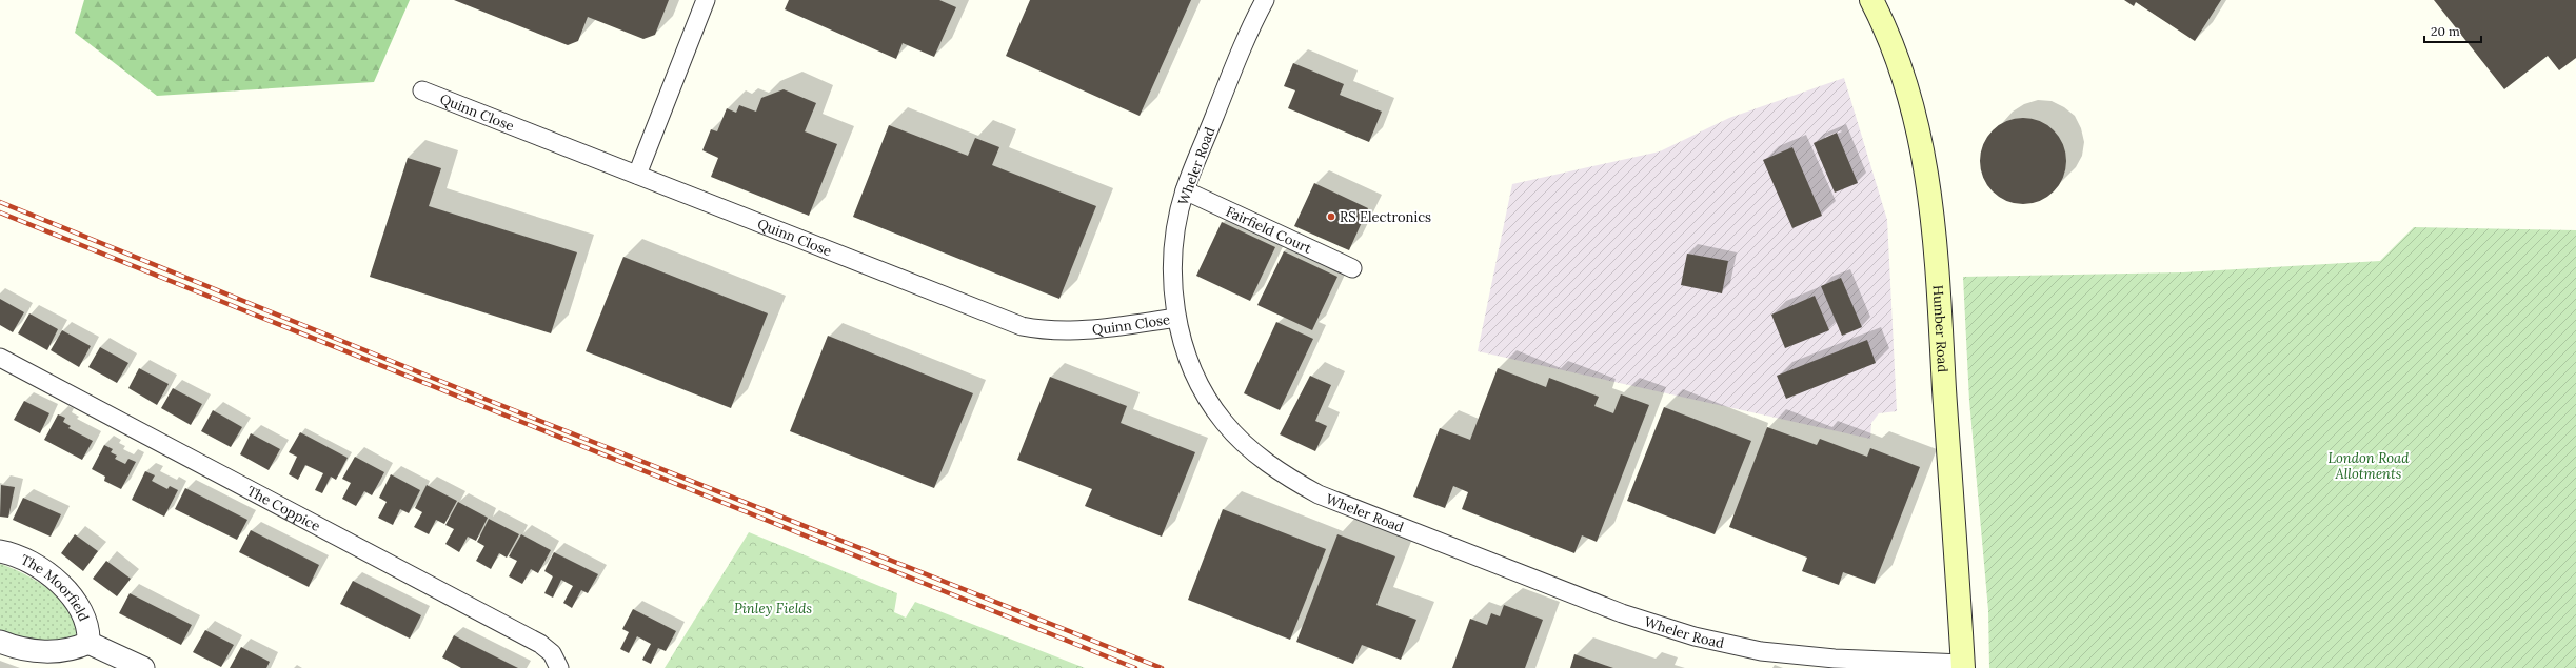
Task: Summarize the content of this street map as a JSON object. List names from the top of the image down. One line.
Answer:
{"streets":{"main road":["Humber Road"],"street":["Quinn Close","Wheler Road","Fairfield Court","The Coppice","The Moorfield"]},"crossings":[["Quinn Close","Wheler Road"],["Wheler Road","Fairfield Court"],["Wheler Road","Humber Road"]],"parks":["London Road Allotments","Pinley Fields"],"places":["RS Electronics"],"scale_bar":"20 m"}
